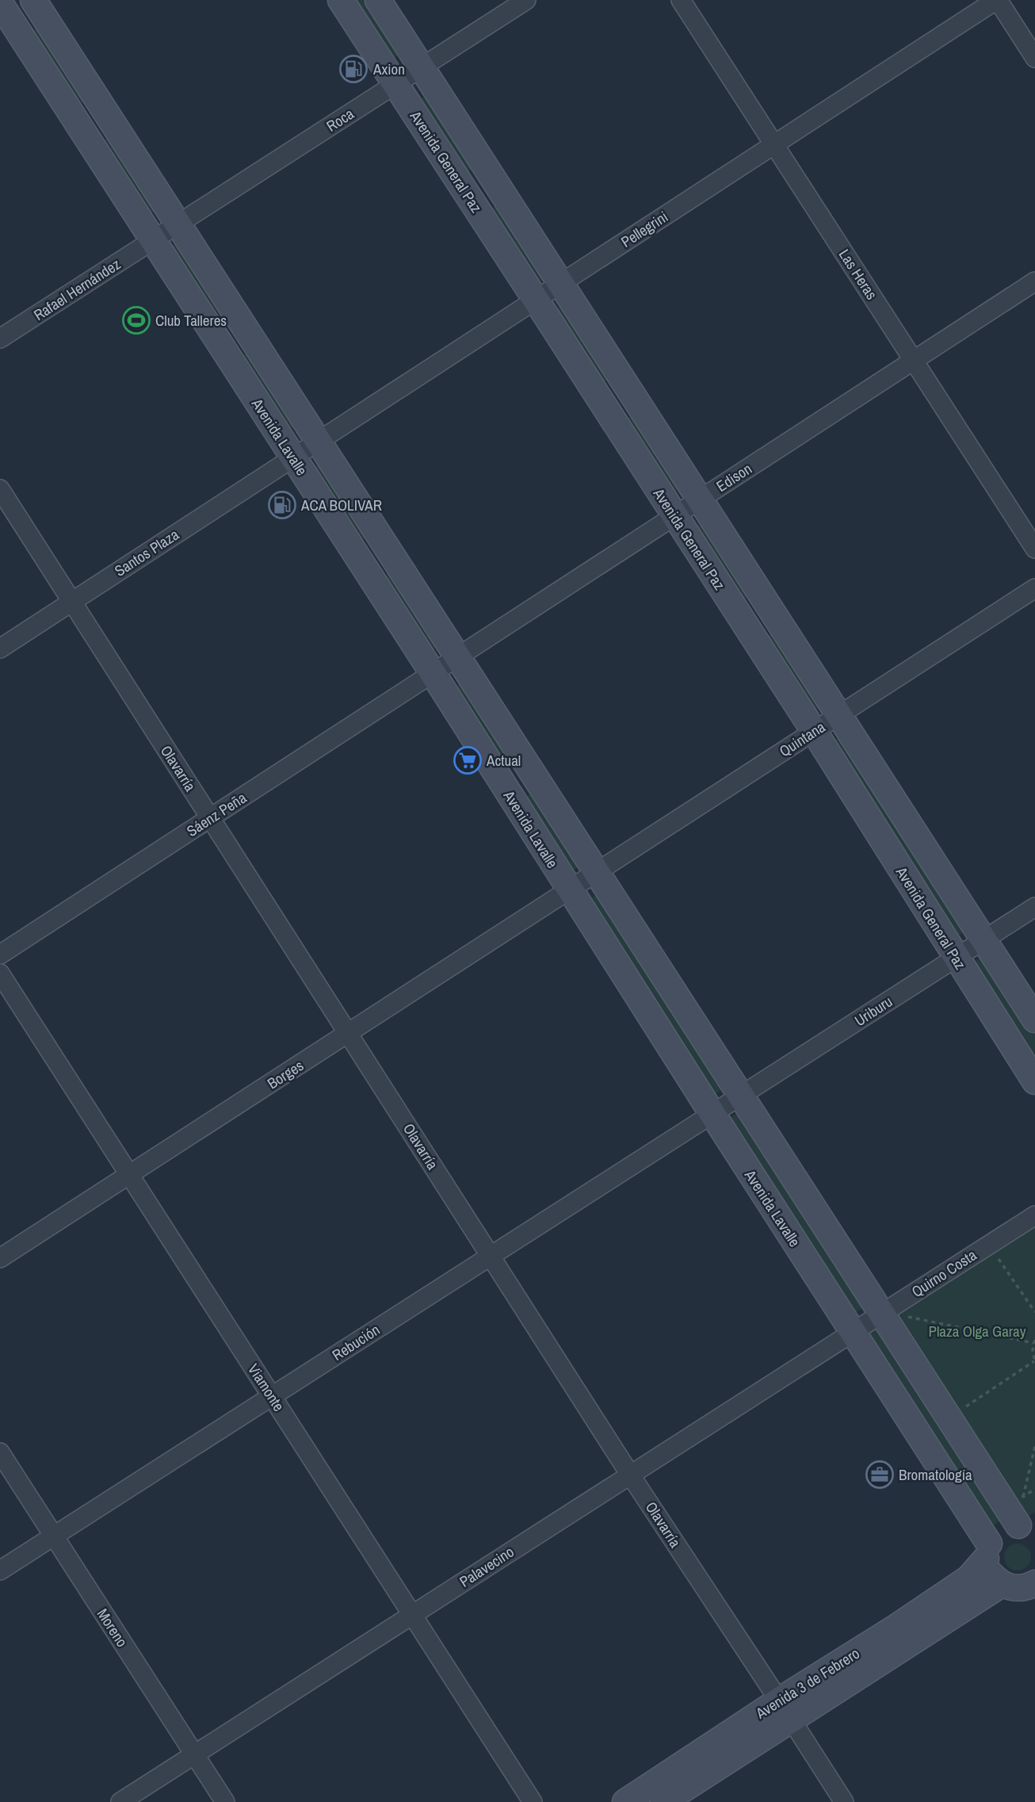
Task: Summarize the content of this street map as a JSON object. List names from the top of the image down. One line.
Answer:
{"streets":{"main road":["Avenida General Paz","Avenida Lavalle","Avenida 3 de Febrero"],"street":["Roca","Pellegrini","Las Heras","Rafael Hernández","Edison","Santos Plaza","Quintana","Olavarría","Sáenz Peña","Uriburu","Borges","Quirno Costa","Rebución","Viamonte","Palavecino","Moreno"]},"crossings":[["Roca","Avenida General Paz"],["Roca","Rafael Hernández"],["Roca","Avenida Lavalle"],["Avenida General Paz","Pellegrini"],["Avenida General Paz","Edison"],["Avenida General Paz","Quintana"],["Avenida General Paz","Uriburu"],["Pellegrini","Las Heras"],["Pellegrini","Avenida Lavalle"],["Pellegrini","Santos Plaza"],["Las Heras","Edison"],["Rafael Hernández","Avenida Lavalle"],["Avenida Lavalle","Edison"],["Avenida Lavalle","Santos Plaza"],["Avenida Lavalle","Quintana"],["Avenida Lavalle","Sáenz Peña"],["Avenida Lavalle","Uriburu"],["Avenida Lavalle","Borges"],["Avenida Lavalle","Quirno Costa"],["Avenida Lavalle","Rebución"],["Avenida Lavalle","Palavecino"],["Avenida Lavalle","Avenida 3 de Febrero"],["Edison","Sáenz Peña"],["Santos Plaza","Olavarría"],["Quintana","Borges"],["Olavarría","Sáenz Peña"],["Olavarría","Borges"],["Olavarría","Rebución"],["Olavarría","Palavecino"],["Olavarría","Avenida 3 de Febrero"],["Uriburu","Rebución"],["Borges","Viamonte"],["Quirno Costa","Palavecino"],["Rebución","Viamonte"],["Rebución","Moreno"],["Viamonte","Palavecino"],["Palavecino","Moreno"]],"parks":["Plaza Olga Garay"],"places":{"fuel station":["Axion","ACA BOLIVAR"],"sports":["Club Talleres"],"supermarket":["Actual"],"office":["Bromatología"]}}
